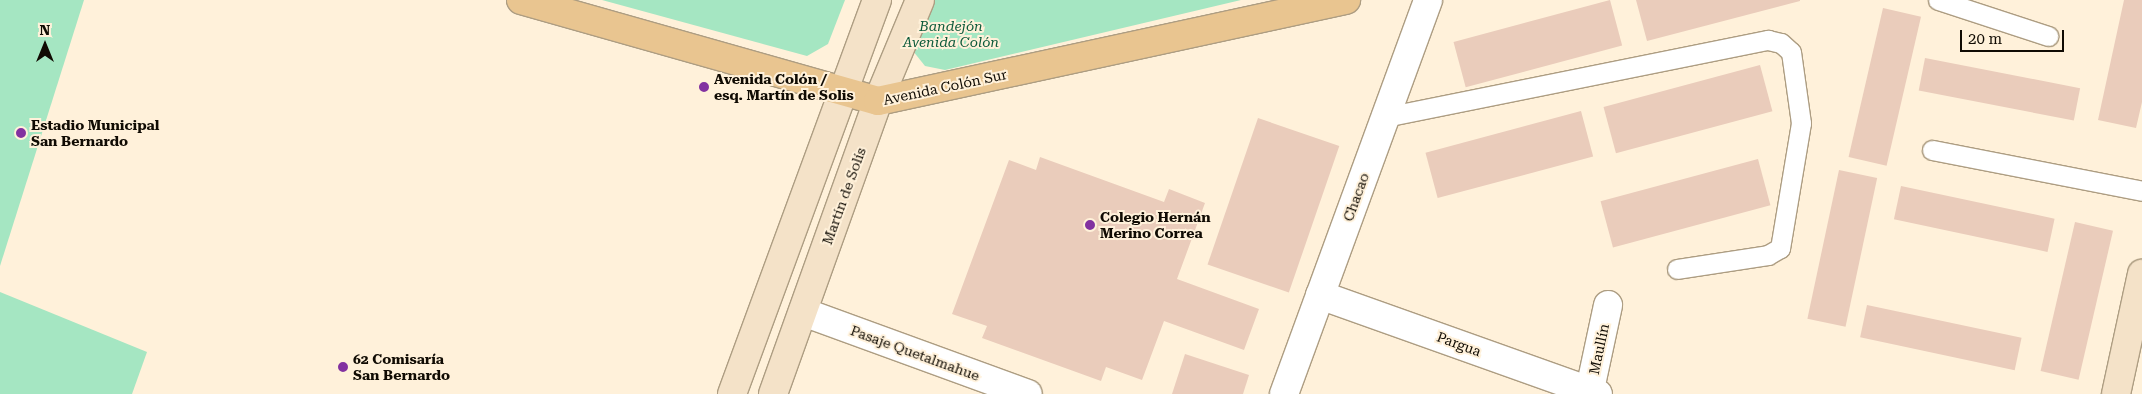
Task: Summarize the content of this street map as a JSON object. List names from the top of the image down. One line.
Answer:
{"streets":{"main road":["Avenida Colón Sur"],"street":["Martín de Solís","Chacao","Pargua","Maullín","Pasaje Quetalmahue"]},"crossings":[["Avenida Colón Sur","Martín de Solís"],["Martín de Solís","Pasaje Quetalmahue"],["Chacao","Pargua"],["Pargua","Maullín"]],"parks":["Bandejón Avenida Colón"],"places":["Avenida Colón / esq. Martín de Solis","Estadio Municipal San Bernardo","Colegio Hernán Merino Correa","62 Comisaría San Bernardo"],"scale_bar":"20 m","north":"top"}
